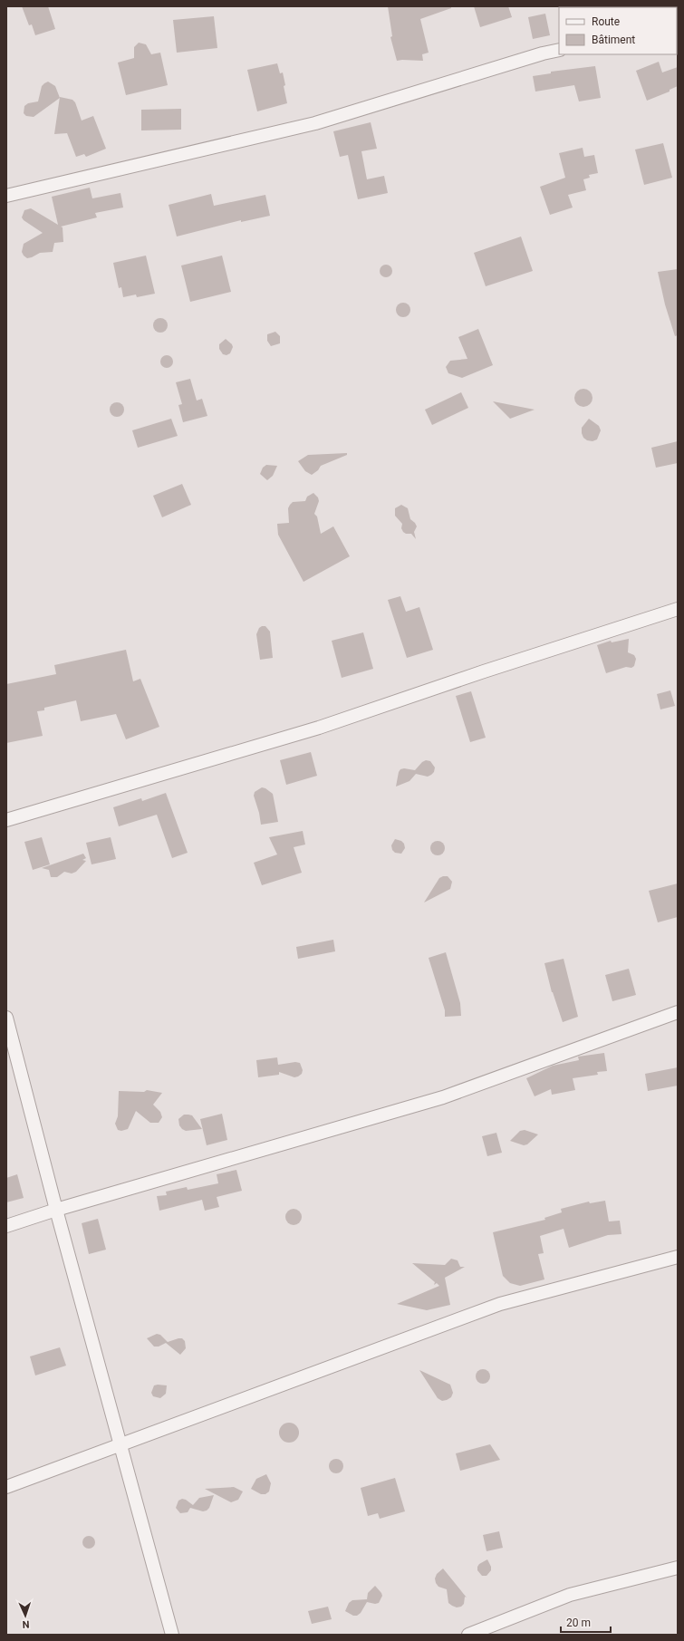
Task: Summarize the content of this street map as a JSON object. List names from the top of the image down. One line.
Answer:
{"legend":["Route","Bâtiment"],"scale_bar":"20 m","north":"bottom"}
